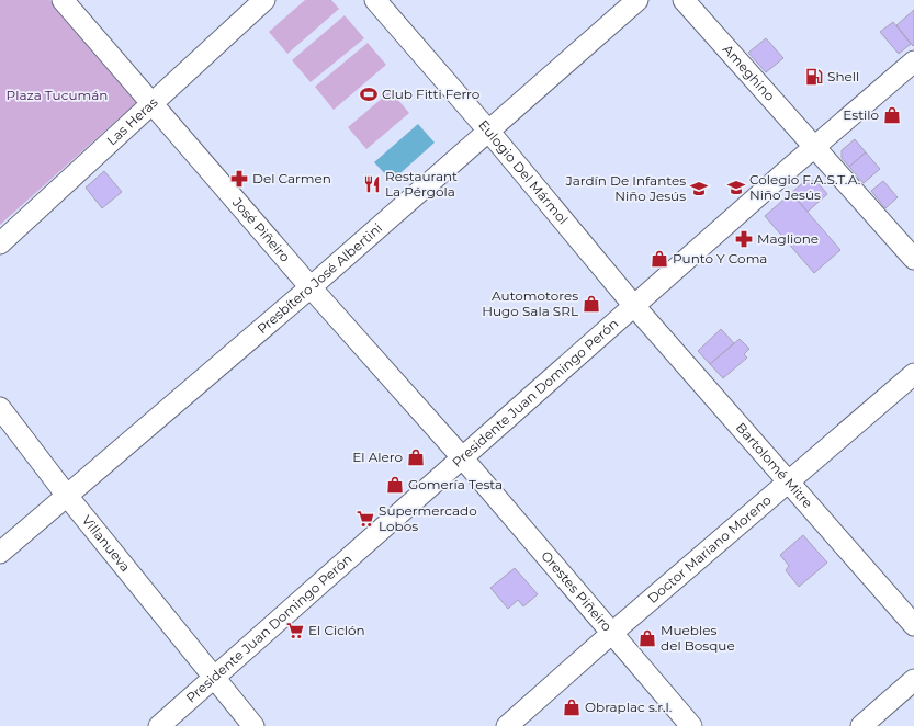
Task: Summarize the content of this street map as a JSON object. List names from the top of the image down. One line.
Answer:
{"streets":{"street":["Ameghino","Las Heras","Eulogio Del Mármol","José Piñeiro","Presbítero José Albertini","Presidente Juan Domingo Perón","Bartolomé Mitre","Villanueva","Doctor Mariano Moreno","Orestes Piñeiro"]},"crossings":[["Ameghino","Presidente Juan Domingo Perón"],["Las Heras","José Piñeiro"],["Eulogio Del Mármol","Presbítero José Albertini"],["Eulogio Del Mármol","Presidente Juan Domingo Perón"],["Eulogio Del Mármol","Bartolomé Mitre"],["José Piñeiro","Presbítero José Albertini"],["José Piñeiro","Presidente Juan Domingo Perón"],["José Piñeiro","Orestes Piñeiro"],["Presbítero José Albertini","Villanueva"],["Presidente Juan Domingo Perón","Bartolomé Mitre"],["Presidente Juan Domingo Perón","Villanueva"],["Presidente Juan Domingo Perón","Orestes Piñeiro"],["Bartolomé Mitre","Doctor Mariano Moreno"],["Doctor Mariano Moreno","Orestes Piñeiro"]],"parks":["Plaza Tucumán"],"places":{"fuel station":["Shell"],"sports":["Club Fitti Ferro"],"shop":["Estilo","Punto Y Coma","Automotores Hugo Sala SRL","El Alero","Gomería Testa","Muebles del Bosque","Obraplac s.r.l."],"pharmacy":["Del Carmen","Maglione"],"restaurant":["Restaurant La Pérgola"],"school or university":["Colegio F.A.S.T.A. Niño Jesús","Jardín De Infantes Niño Jesús"],"supermarket":["Supermercado Lobos","El Ciclón"]}}
